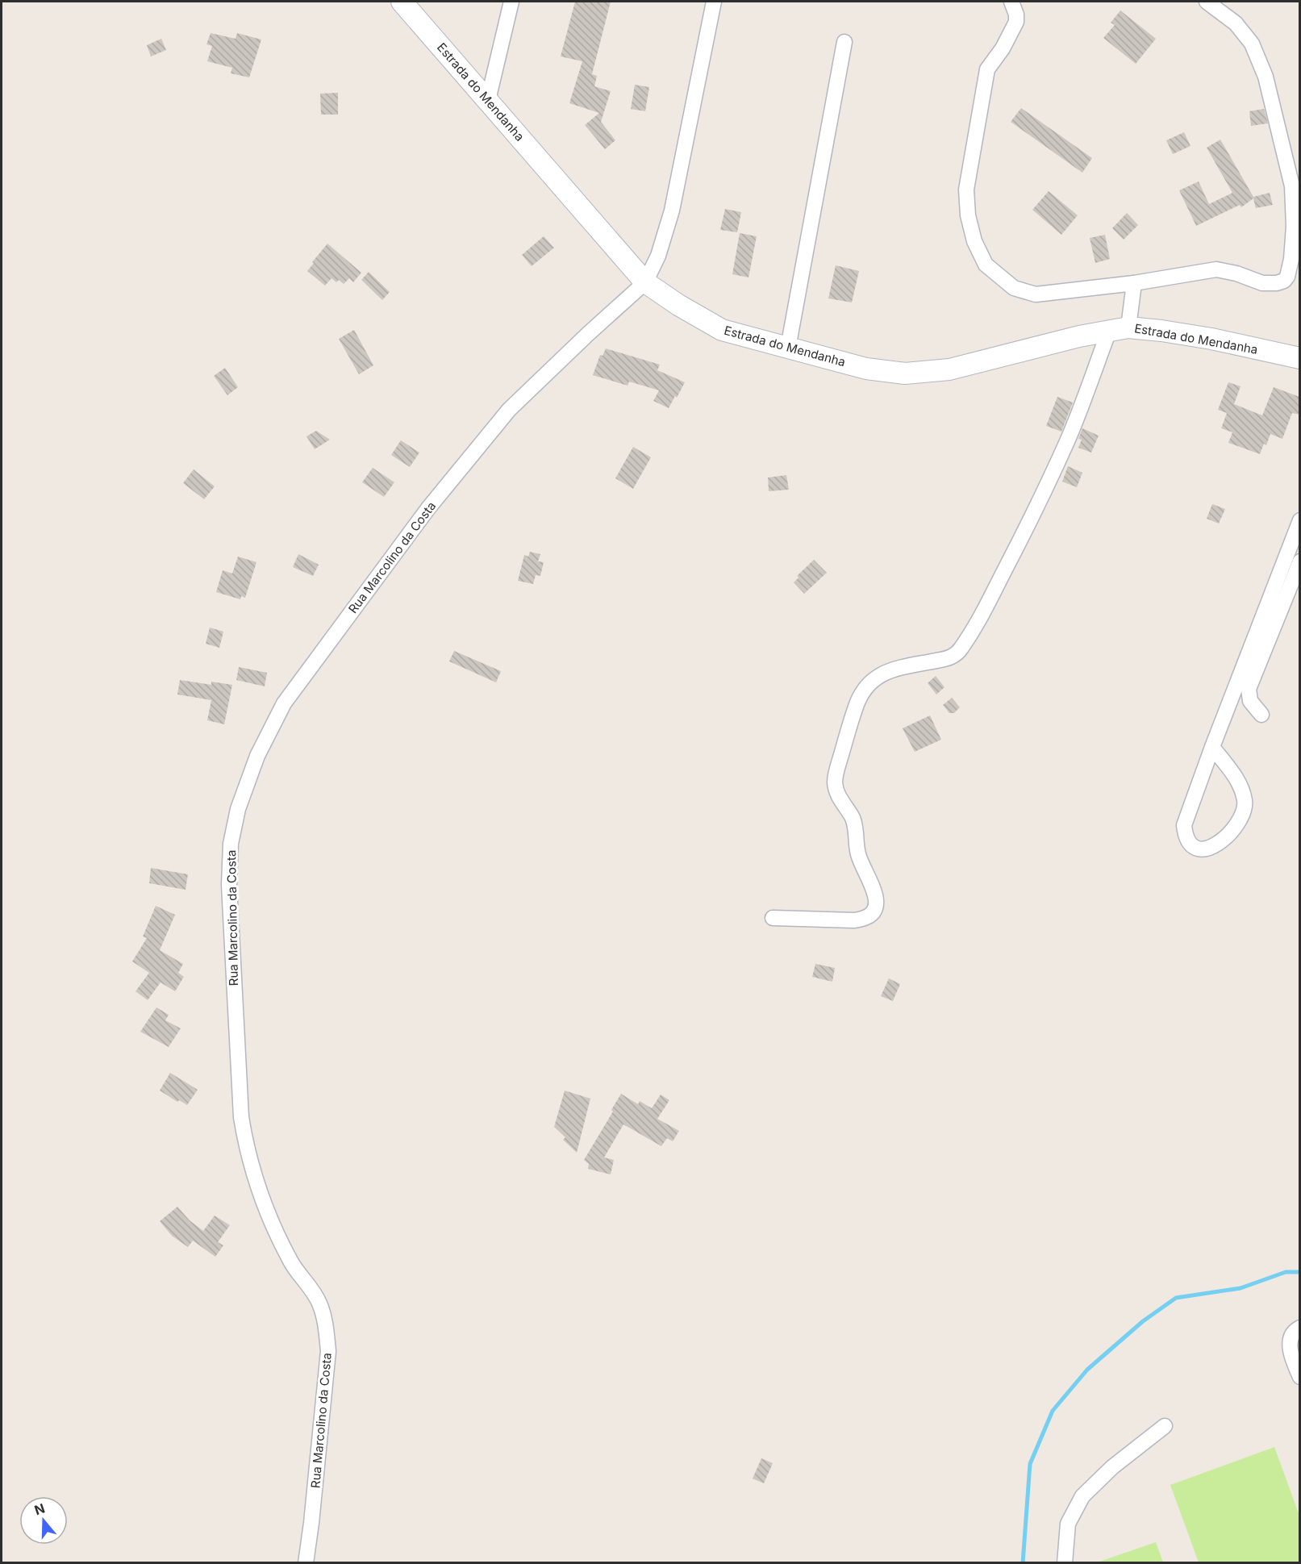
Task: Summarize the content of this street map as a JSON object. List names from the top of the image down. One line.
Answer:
{"streets":{"main road":["Estrada do Mendanha"],"street":["Rua Marcolino da Costa"]},"crossings":[["Estrada do Mendanha","Rua Marcolino da Costa"]],"north":"top"}
